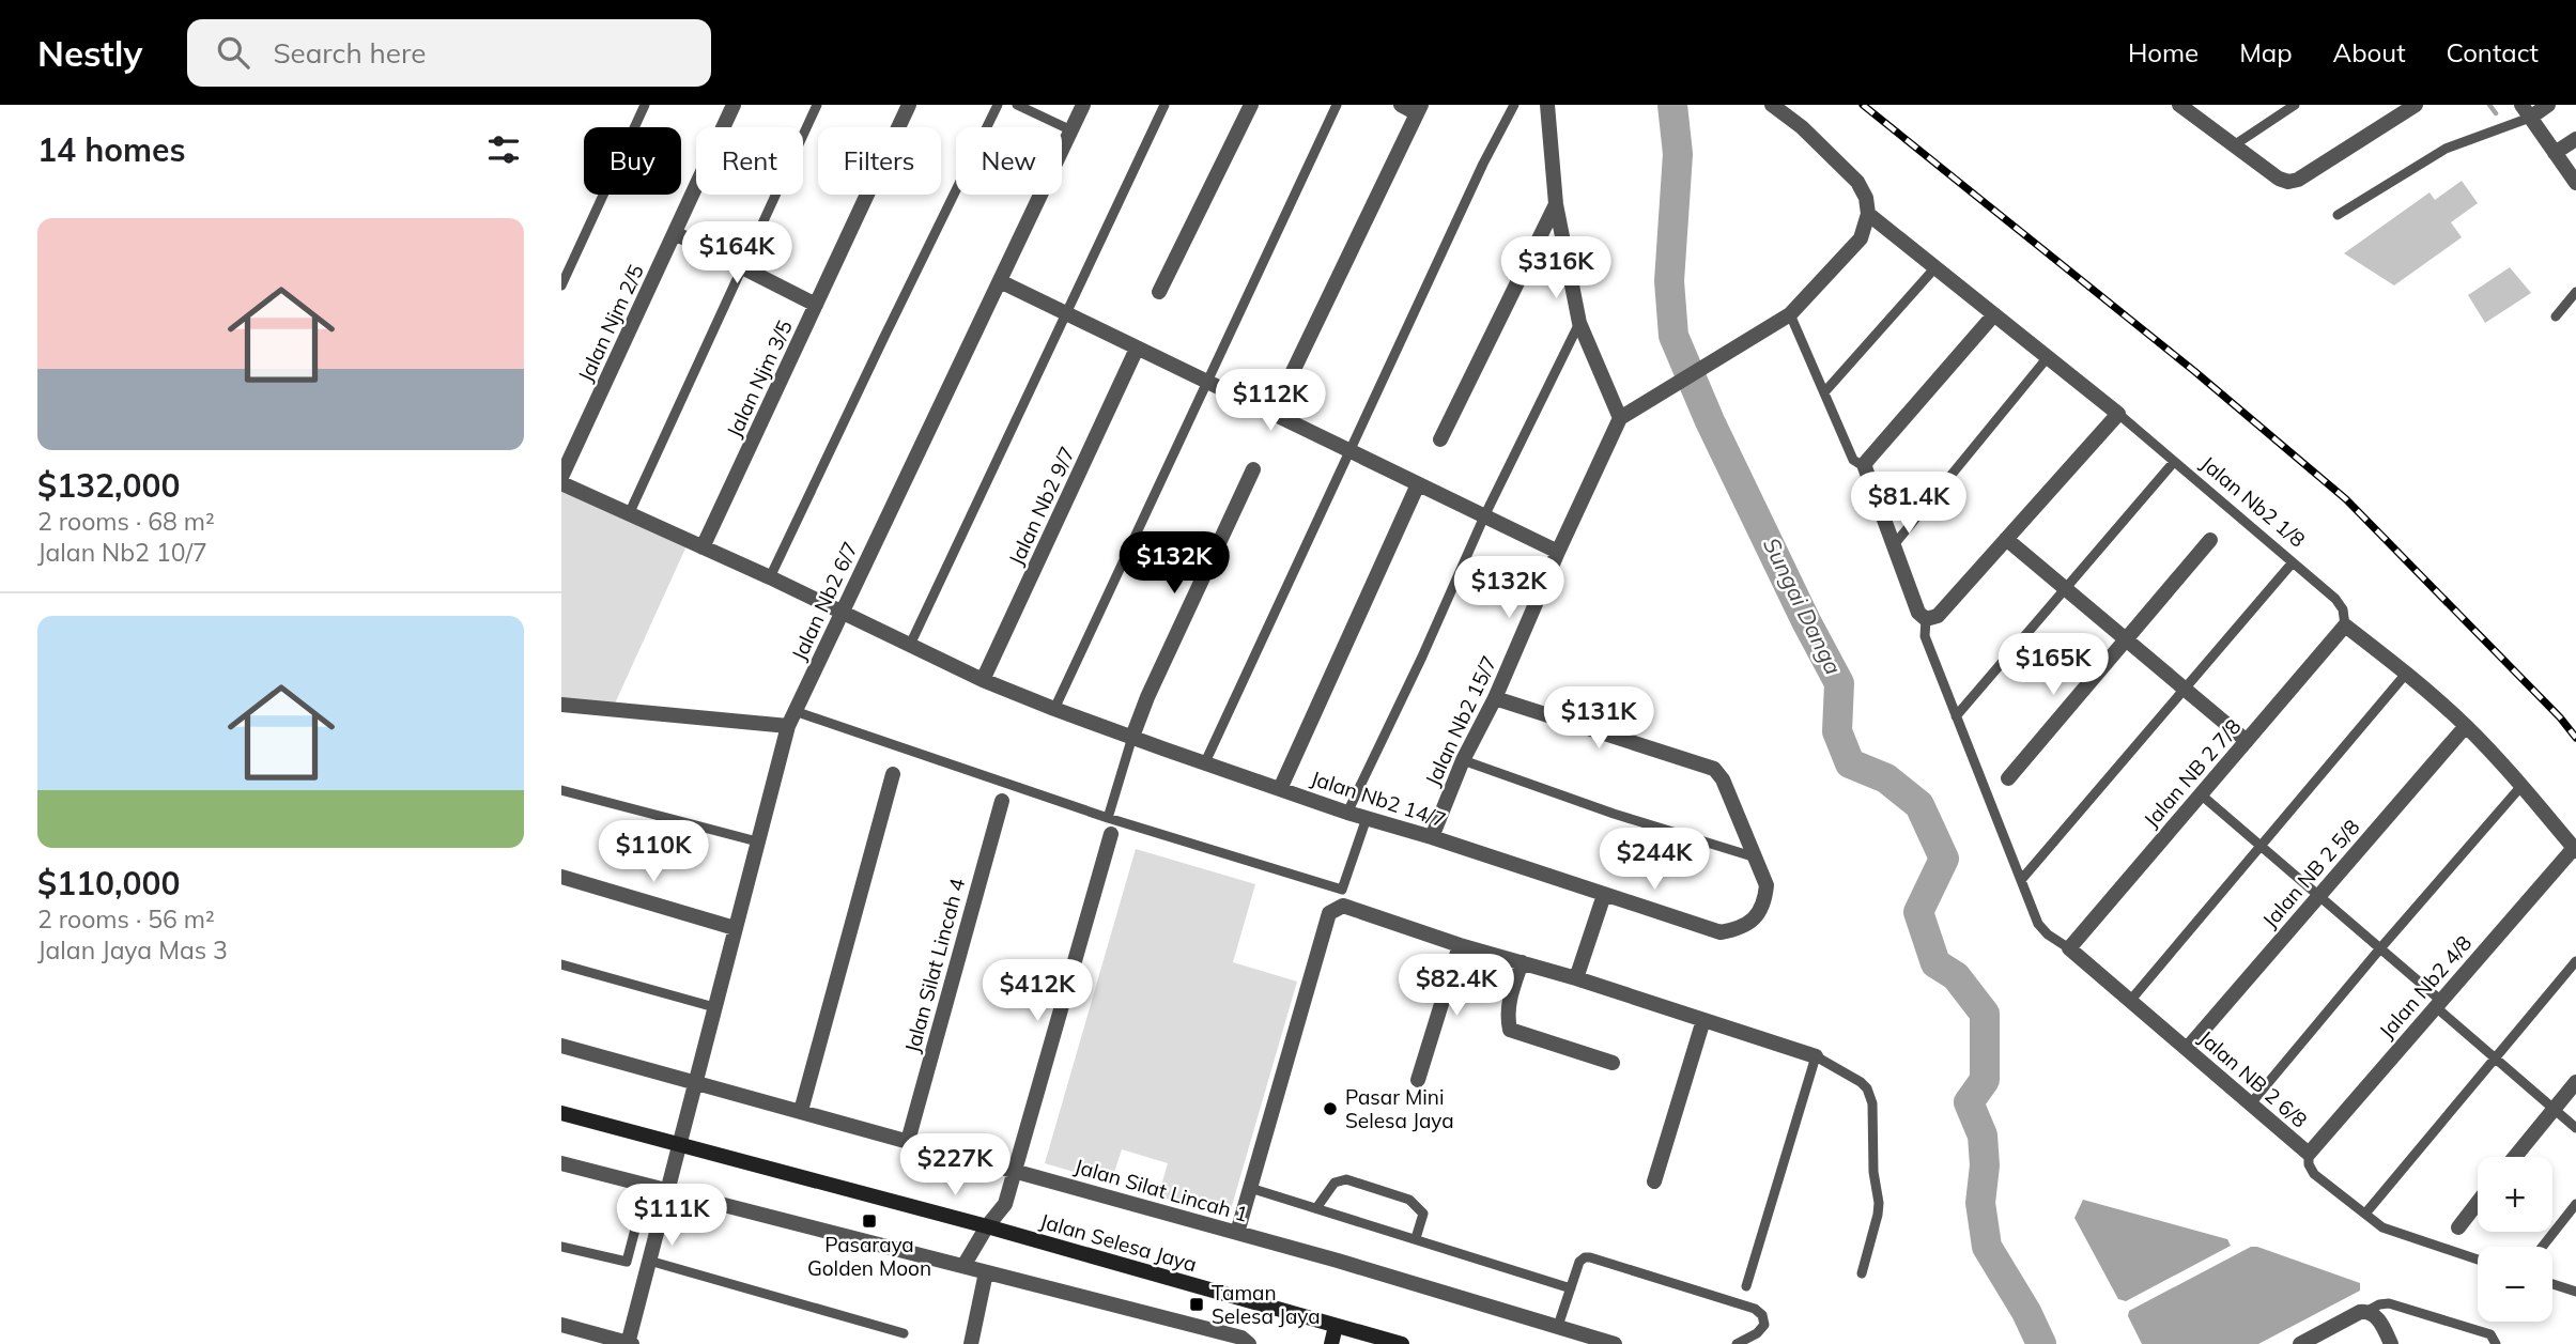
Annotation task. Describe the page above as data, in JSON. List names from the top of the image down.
{
  "streets": {
    "street": [
      "Jalan Njm 2/5",
      "Jalan Njm 3/5",
      "Jalan Nb2 1/8",
      "Jalan Nb2 9/7",
      "Jalan Nb2 6/7",
      "Jalan Nb2 15/7",
      "Jalan NB 2 7/8",
      "Jalan Nb2 14/7",
      "Jalan NB 2 5/8",
      "Jalan Silat Lincah 4",
      "Jalan Nb2 4/8",
      "Jalan NB 2 6/8",
      "Jalan Silat Lincah 1",
      "Jalan Selesa Jaya"
    ]
  },
  "crossings": [
    ["Jalan Njm 3/5", "Jalan Nb2 14/7"],
    ["Jalan Nb2 1/8", "Jalan NB 2 7/8"],
    ["Jalan Nb2 1/8", "Jalan NB 2 5/8"],
    ["Jalan Nb2 1/8", "Jalan Nb2 4/8"],
    ["Jalan Nb2 9/7", "Jalan Nb2 14/7"],
    ["Jalan Nb2 6/7", "Jalan Nb2 14/7"],
    ["Jalan Nb2 6/7", "Jalan Silat Lincah 1"],
    ["Jalan Nb2 6/7", "Jalan Selesa Jaya"],
    ["Jalan Nb2 15/7", "Jalan Nb2 14/7"],
    ["Jalan NB 2 7/8", "Jalan NB 2 6/8"],
    ["Jalan NB 2 5/8", "Jalan NB 2 6/8"],
    ["Jalan Silat Lincah 4", "Jalan Silat Lincah 1"],
    ["Jalan Nb2 4/8", "Jalan NB 2 6/8"]
  ],
  "water": ["Sungai Danga"],
  "places": {
    "other": ["Pasar Mini Selesa Jaya"],
    "transit": ["Pasaraya Golden Moon", "Taman Selesa Jaya"]
  },
  "page": {
    "header": "Nestly",
    "search": "Search here",
    "nav": [
      "Home",
      "Map",
      "About",
      "Contact"
    ],
    "heading": "14 homes",
    "chip": [
      "Buy",
      "Rent",
      "Filters",
      "New"
    ],
    "list": [
      {
        "name": "$132,000",
        "note": "2 rooms · 68 m² · Jalan Nb2 10/7"
      },
      {
        "name": "$110,000",
        "note": "2 rooms · 56 m² · Jalan Jaya Mas 3"
      }
    ],
    "price": [
      "$164K",
      "$316K",
      "$112K",
      "$81.4K",
      "$132K",
      "$132K",
      "$165K",
      "$131K",
      "$110K",
      "$244K",
      "$82.4K",
      "$412K",
      "$227K",
      "$111K"
    ],
    "map_buttons": ["+", "−"]
  }
}
